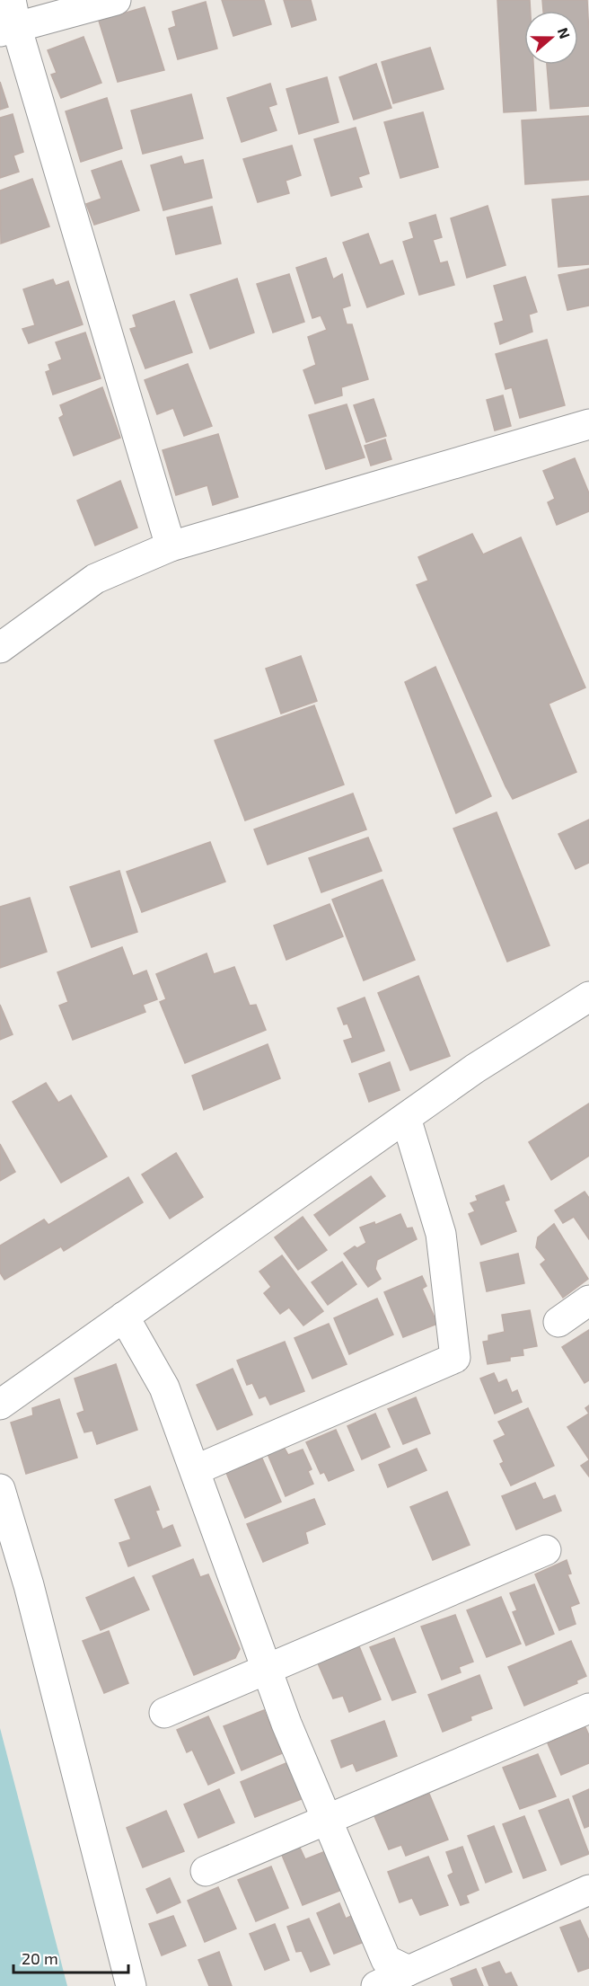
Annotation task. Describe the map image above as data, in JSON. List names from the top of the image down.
{
  "scale_bar": "20 m",
  "north": "right"
}
